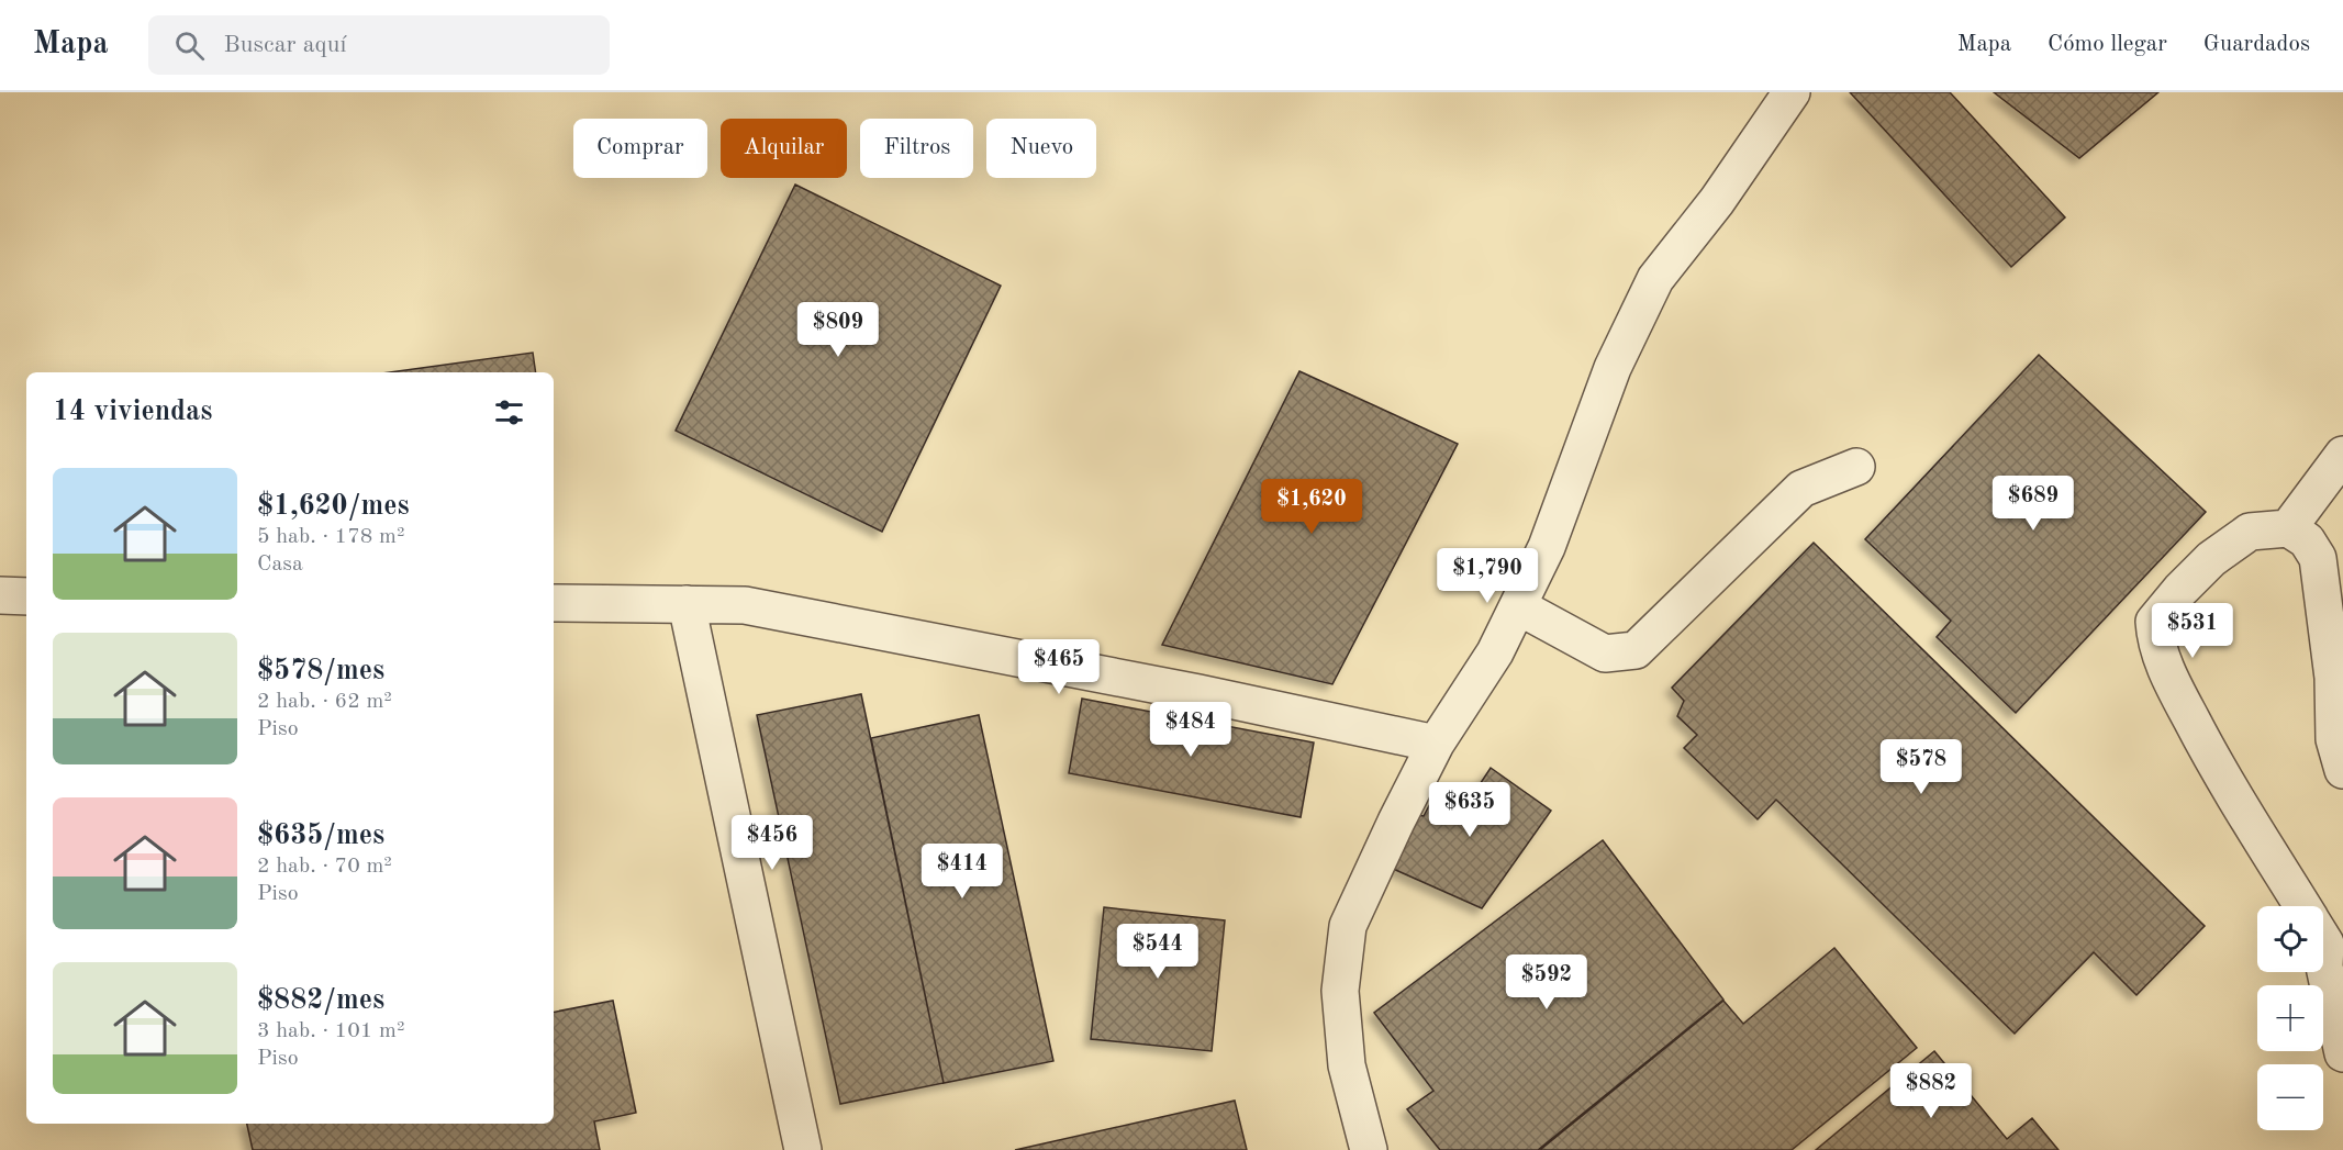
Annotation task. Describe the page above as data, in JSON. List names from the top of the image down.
{
  "page": {
    "header": "Mapa",
    "search": "Buscar aquí",
    "nav": ["Mapa", "Cómo llegar", "Guardados"],
    "chip": [
      "Comprar",
      "Alquilar",
      "Filtros",
      "Nuevo"
    ],
    "price": [
      "$809",
      "$689",
      "$1,620",
      "$1,790",
      "$531",
      "$465",
      "$484",
      "$578",
      "$635",
      "$456",
      "$414",
      "$544",
      "$592",
      "$882"
    ],
    "heading": "14 viviendas",
    "list": [
      {
        "name": "$1,620/mes",
        "note": "5 hab. · 178 m² · Casa"
      },
      {
        "name": "$578/mes",
        "note": "2 hab. · 62 m² · Piso"
      },
      {
        "name": "$635/mes",
        "note": "2 hab. · 70 m² · Piso"
      },
      {
        "name": "$882/mes",
        "note": "3 hab. · 101 m² · Piso"
      }
    ],
    "map_buttons": ["+", "−"]
  }
}
